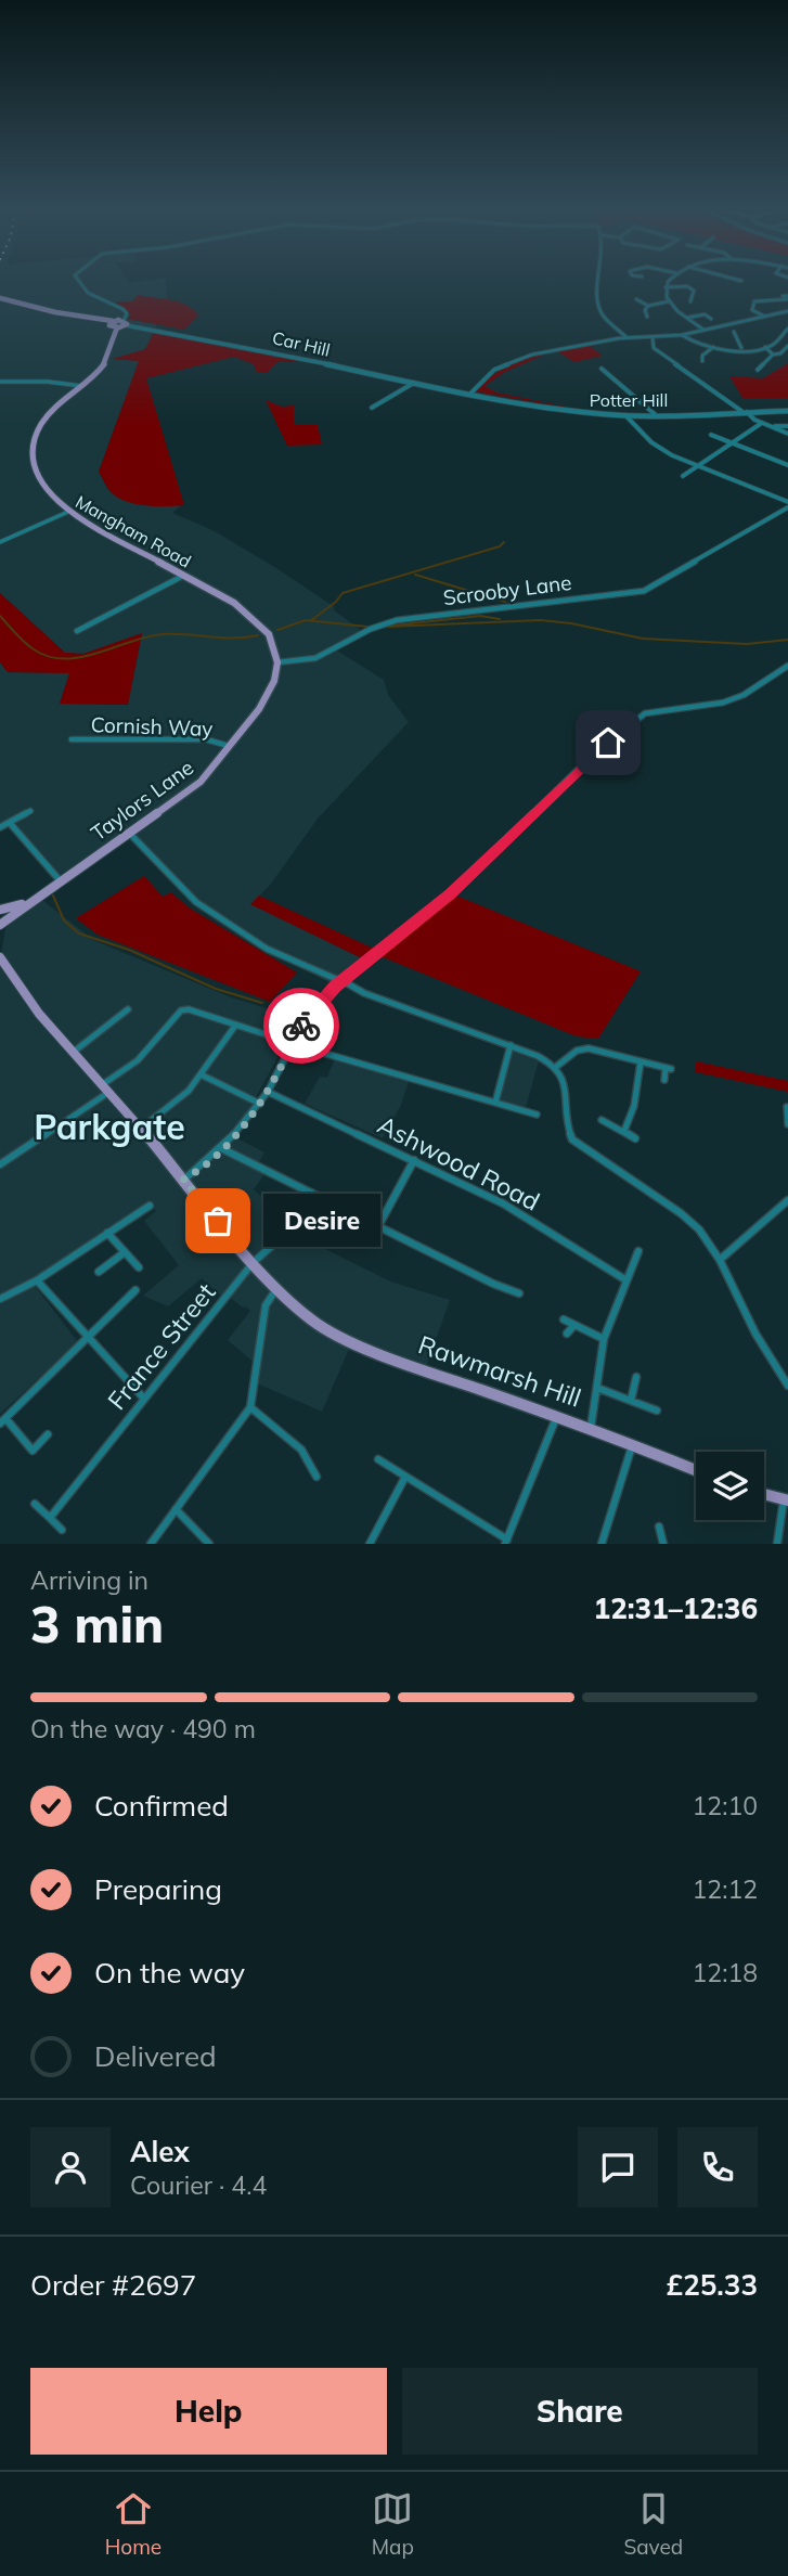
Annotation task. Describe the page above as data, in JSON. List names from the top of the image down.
{
  "streets": {
    "main road": [
      "Car Hill",
      "Potter Hill",
      "Mangham Road",
      "Taylors Lane",
      "Rawmarsh Hill"
    ],
    "street": [
      "Scrooby Lane",
      "Cornish Way",
      "Ashwood Road",
      "France Street"
    ]
  },
  "crossings": [
    ["Car Hill", "Potter Hill"],
    ["Mangham Road", "Scrooby Lane"],
    ["Mangham Road", "Taylors Lane"],
    ["Scrooby Lane", "Taylors Lane"],
    ["Cornish Way", "Taylors Lane"],
    ["France Street", "Rawmarsh Hill"]
  ],
  "districts": ["Parkgate"],
  "places": ["Desire"],
  "page": {
    "bubble": "Desire",
    "heading": ["3 min", "Arriving in", "12:31–12:36"],
    "panel": [
      "Alex",
      "Courier · 4.4",
      "Order #2697",
      "£25.33"
    ],
    "bar": "On the way · 490 m",
    "list": [
      ["Confirmed", "12:10"],
      ["Preparing", "12:12"],
      ["On the way", "12:18"],
      "Delivered"
    ],
    "buttons": ["Help", "Share"],
    "tabs": ["Home", "Map", "Saved"]
  }
}
